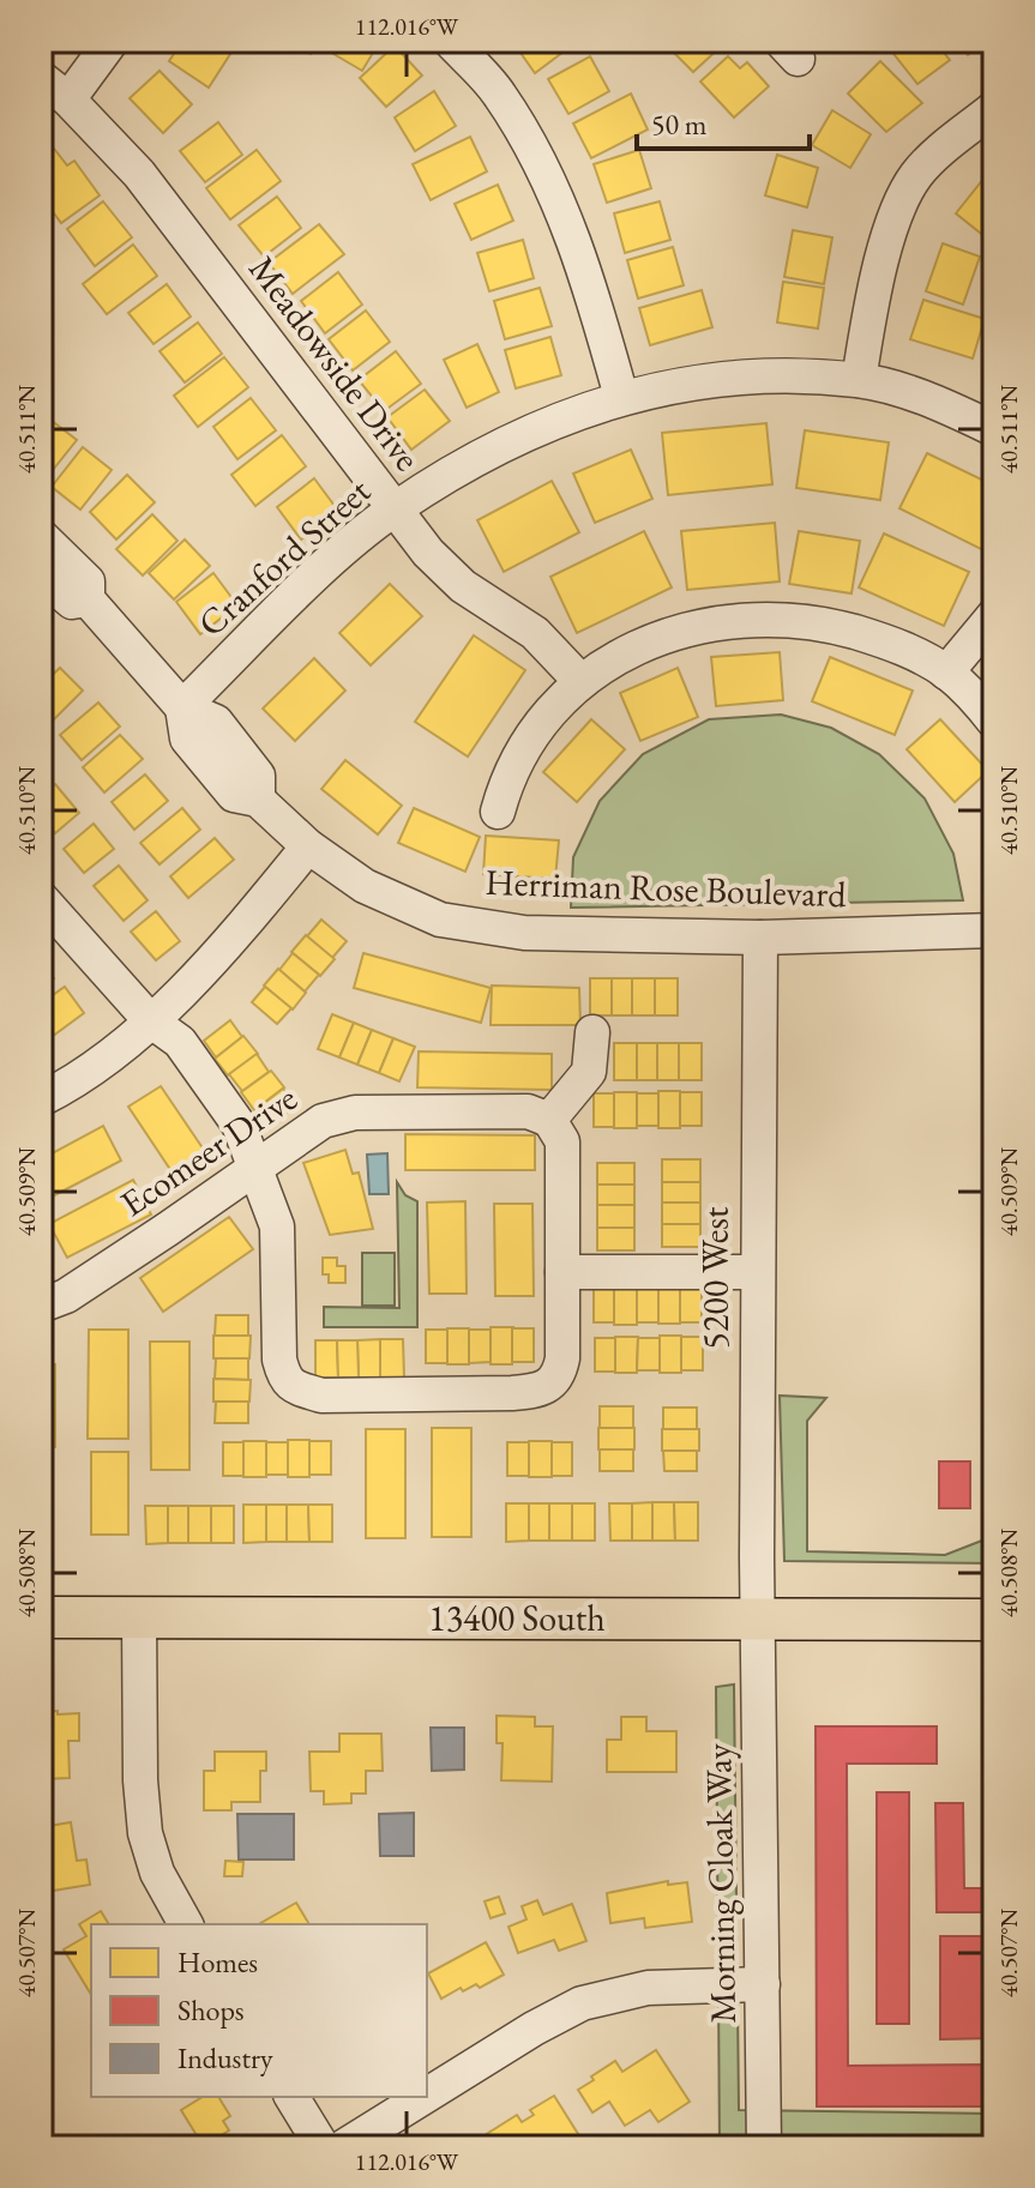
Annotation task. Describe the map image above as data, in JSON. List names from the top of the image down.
{
  "streets": {
    "main road": ["13400 South"],
    "street": [
      "Meadowside Drive",
      "Cranford Street",
      "Herriman Rose Boulevard",
      "Ecomeer Drive",
      "5200 West",
      "Morning Cloak Way"
    ]
  },
  "crossings": [
    ["Meadowside Drive", "Cranford Street"],
    ["Cranford Street", "Herriman Rose Boulevard"],
    ["Herriman Rose Boulevard", "5200 West"],
    ["5200 West", "13400 South"],
    ["5200 West", "Morning Cloak Way"],
    ["13400 South", "Morning Cloak Way"]
  ],
  "legend": ["Homes", "Shops", "Industry"],
  "scale_bar": "50 m",
  "coordinates": [
    "112.016°W",
    "40.511°N",
    "40.510°N",
    "40.509°N",
    "40.508°N",
    "40.507°N"
  ]
}
